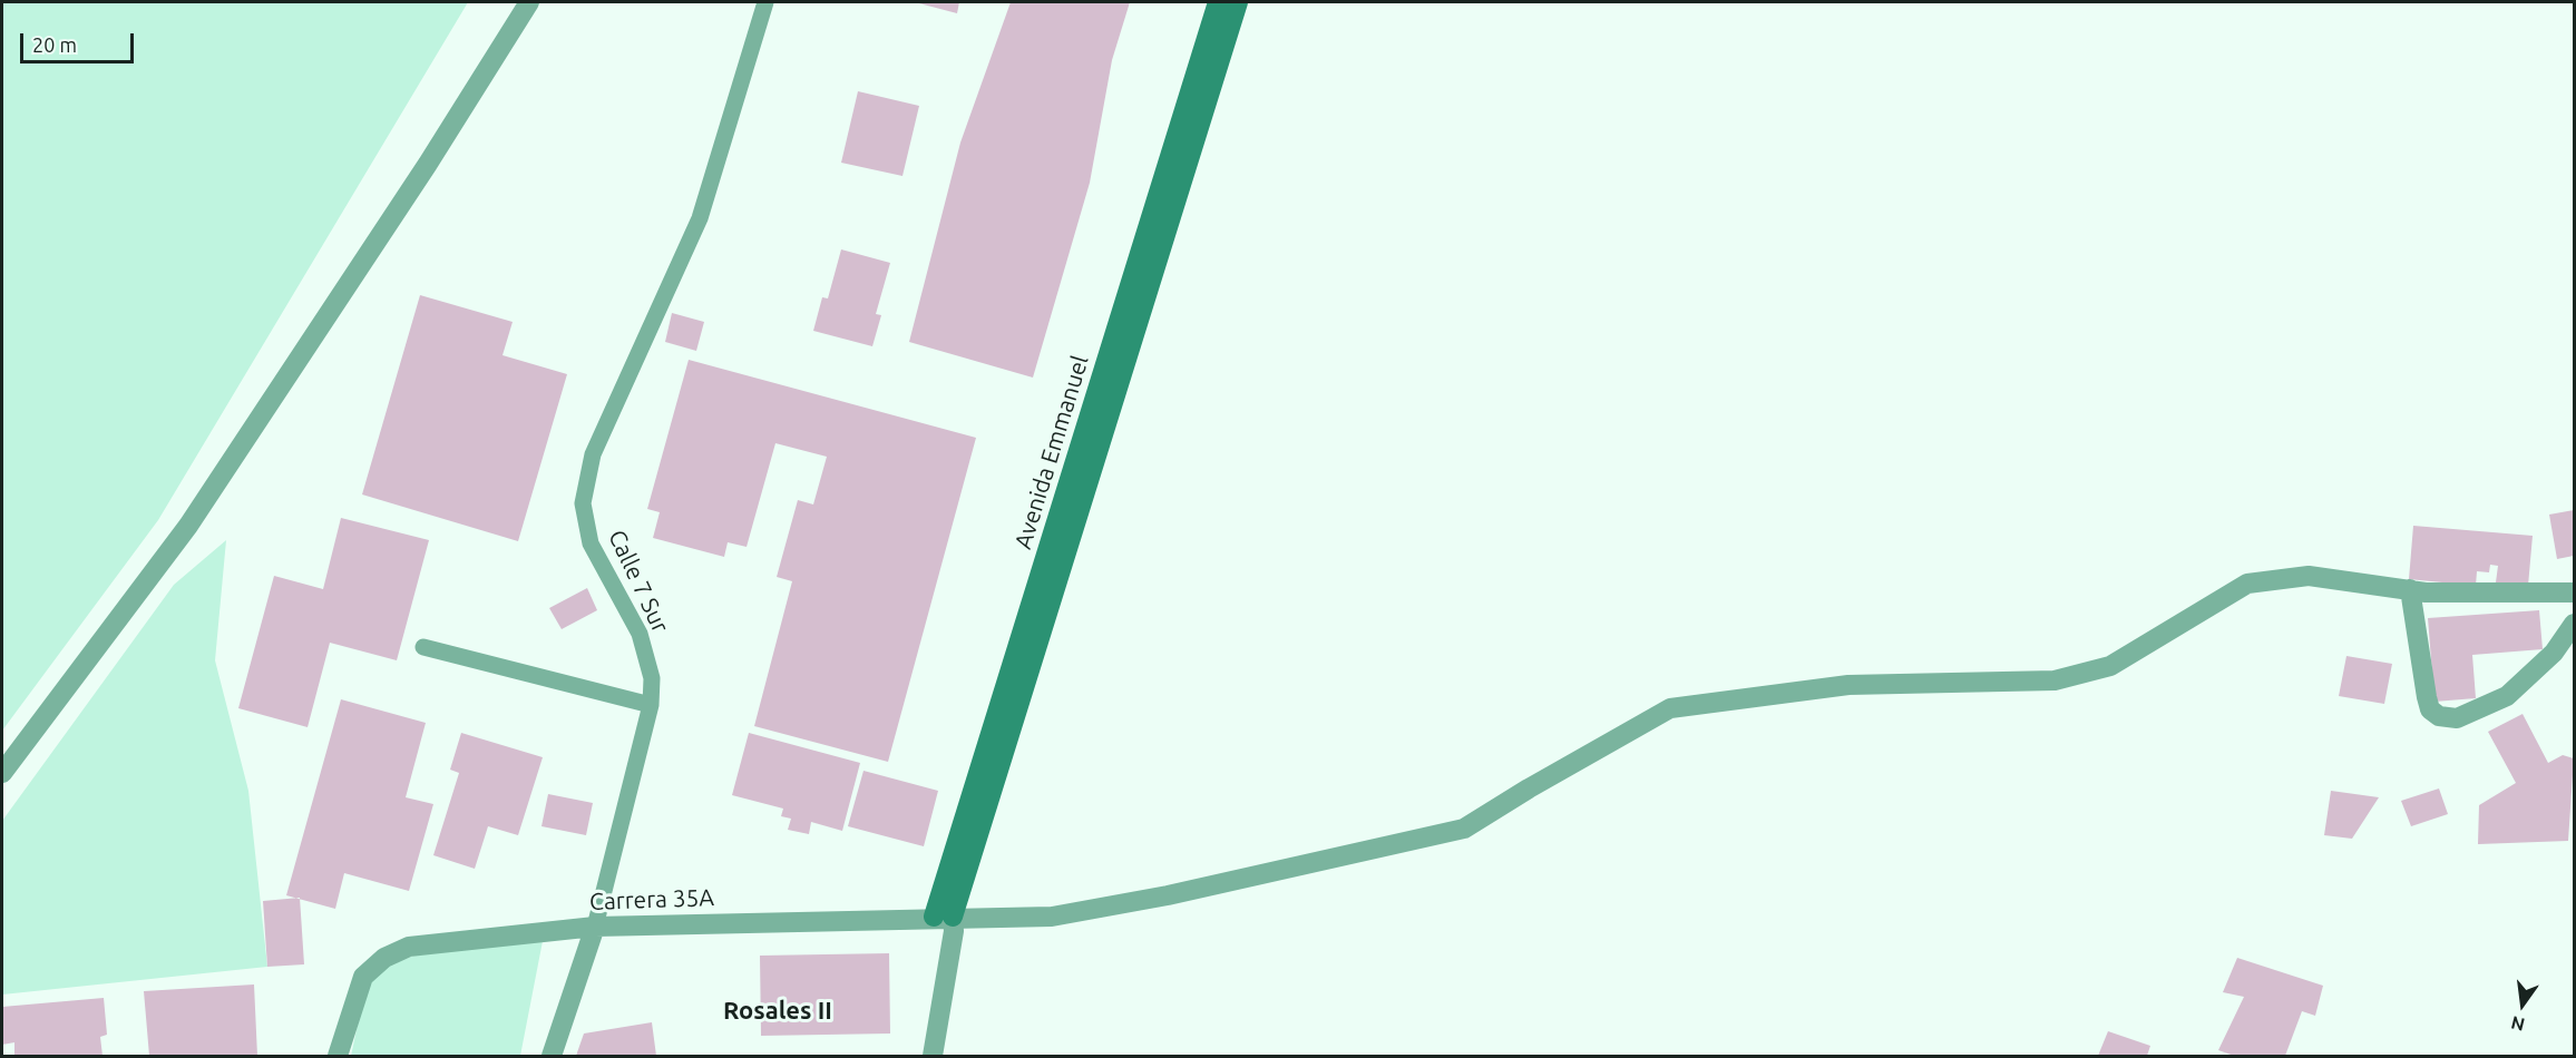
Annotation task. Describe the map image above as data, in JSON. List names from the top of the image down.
{
  "streets": {
    "street": ["Avenida Emmanuel", "Calle 7 Sur", "Carrera 35A"]
  },
  "crossings": [
    ["Avenida Emmanuel", "Carrera 35A"],
    ["Calle 7 Sur", "Carrera 35A"]
  ],
  "districts": ["Rosales II"],
  "scale_bar": "20 m",
  "north": "bottom"
}
